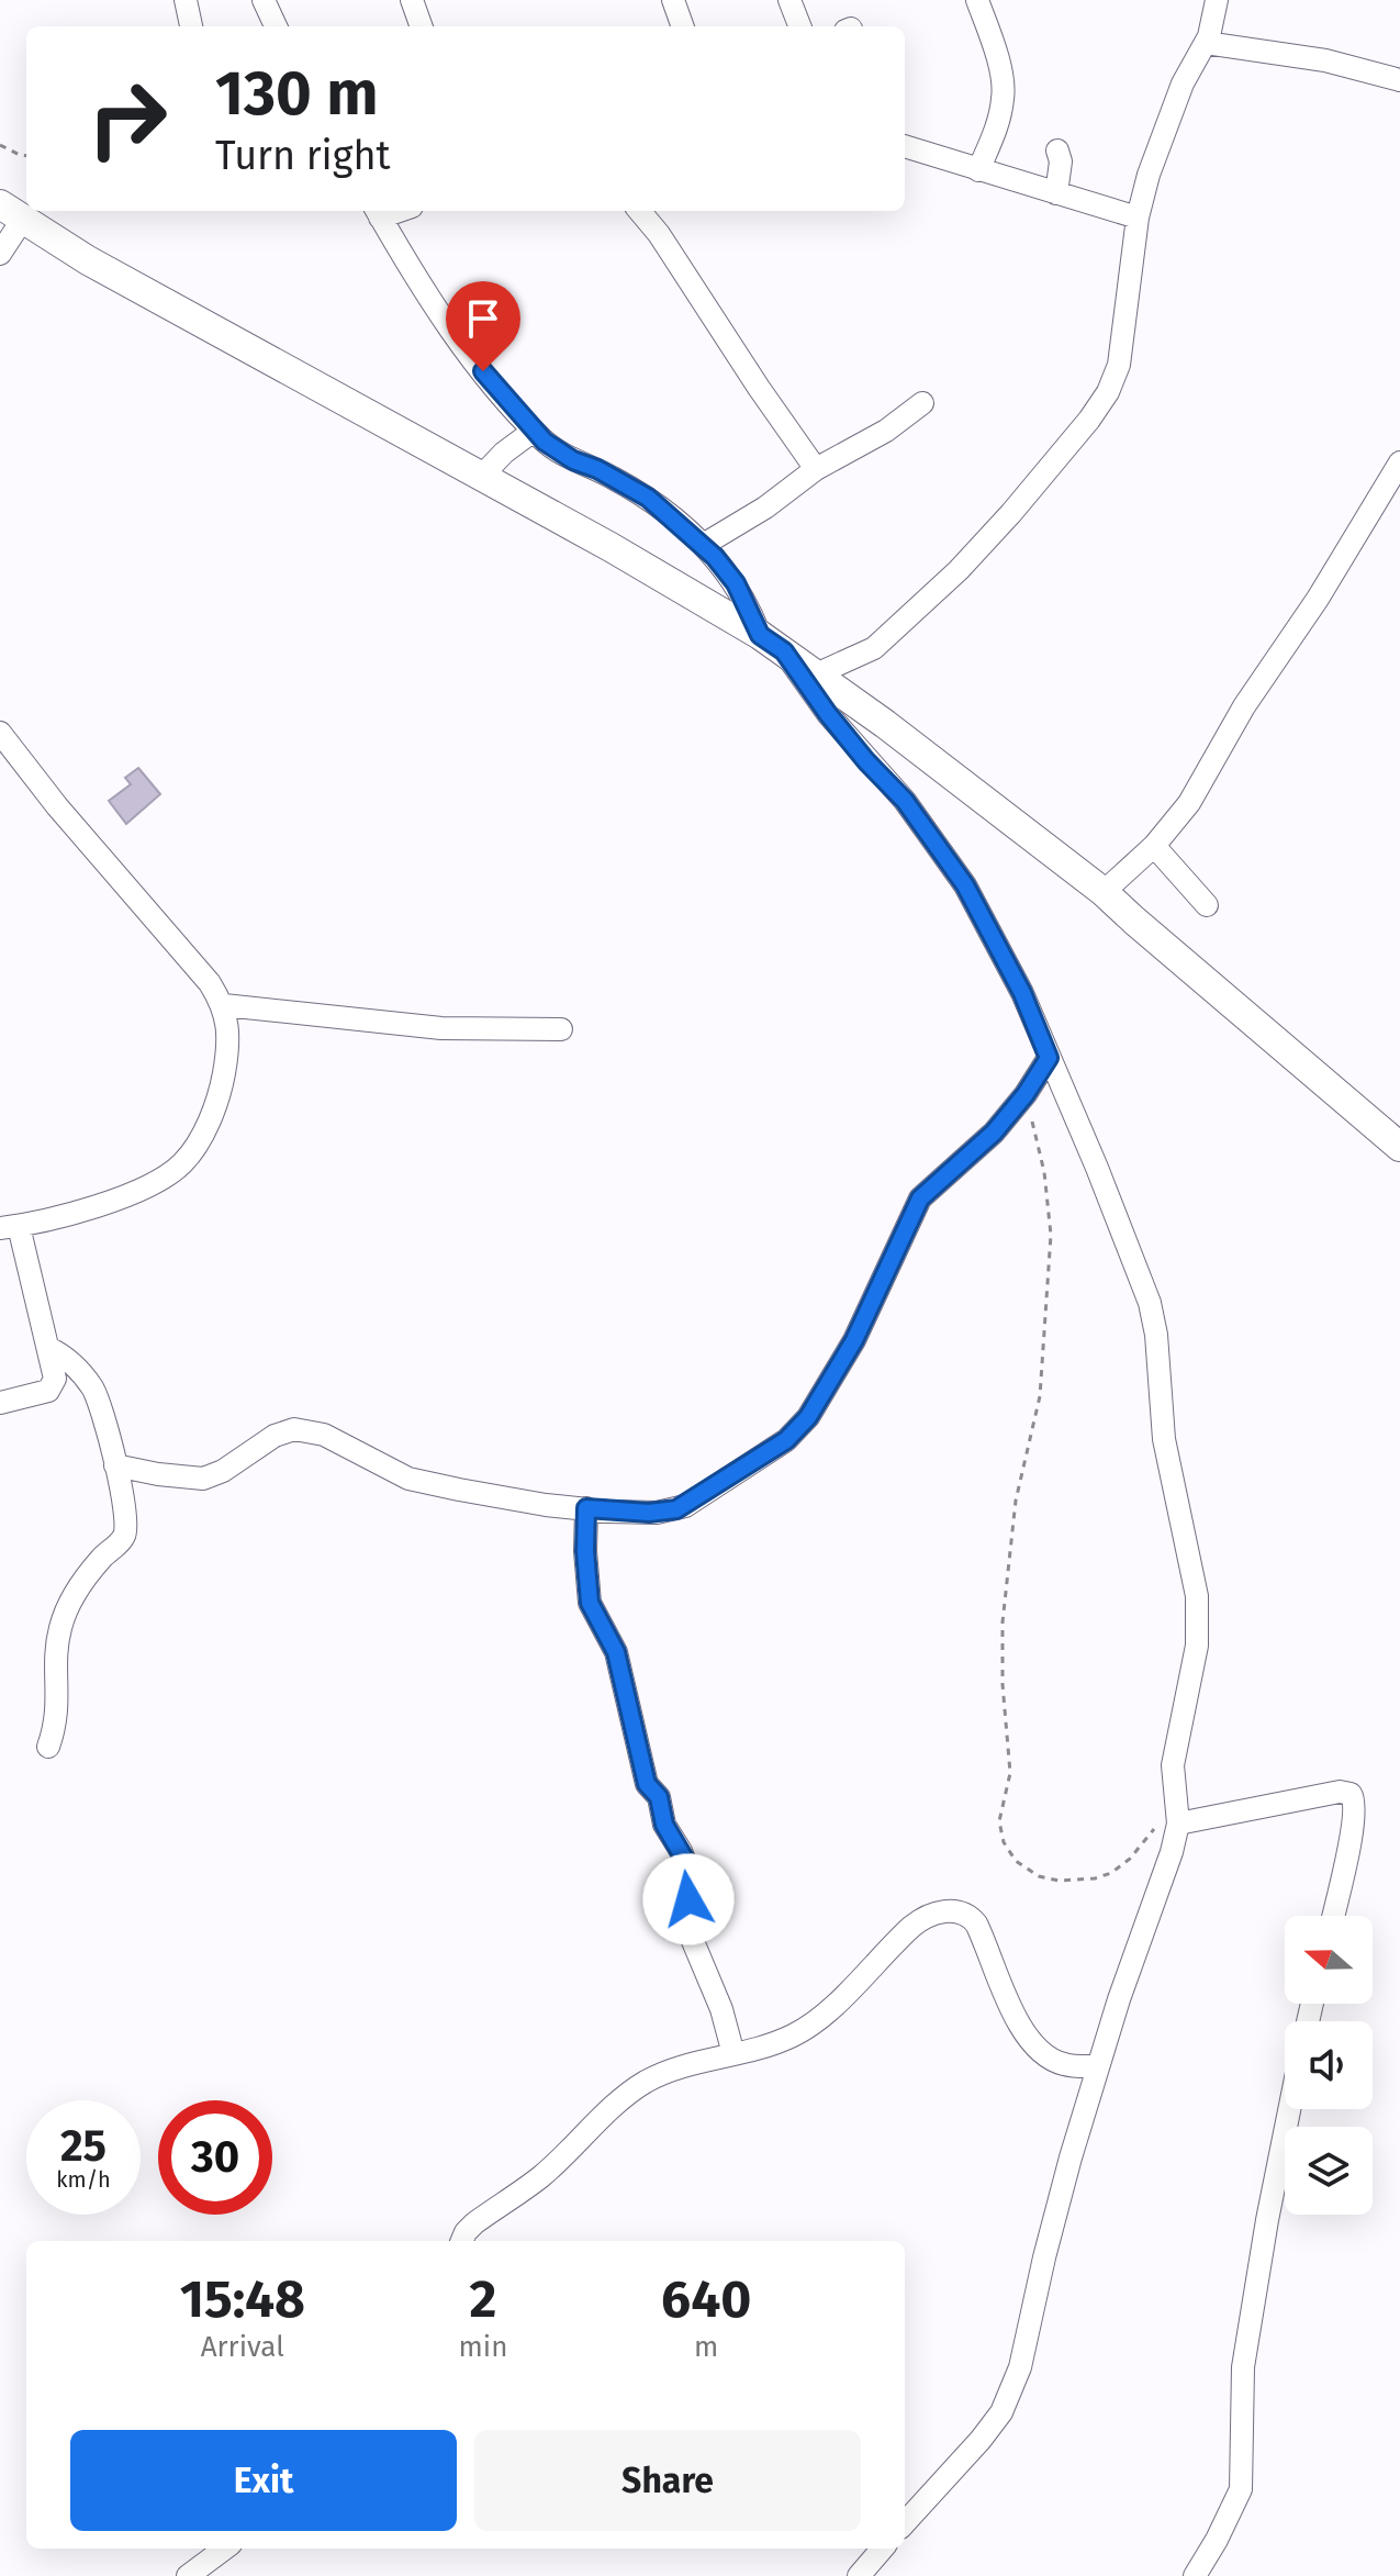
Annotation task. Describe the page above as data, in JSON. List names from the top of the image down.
{
  "north": "left",
  "page": {
    "turn": ["130 m", "Turn right"],
    "speed": "25 km/h",
    "limit": "30",
    "eta": [
      "15:48",
      "Arrival",
      "2",
      "min",
      "640",
      "m"
    ],
    "buttons": ["Exit", "Share"]
  }
}
